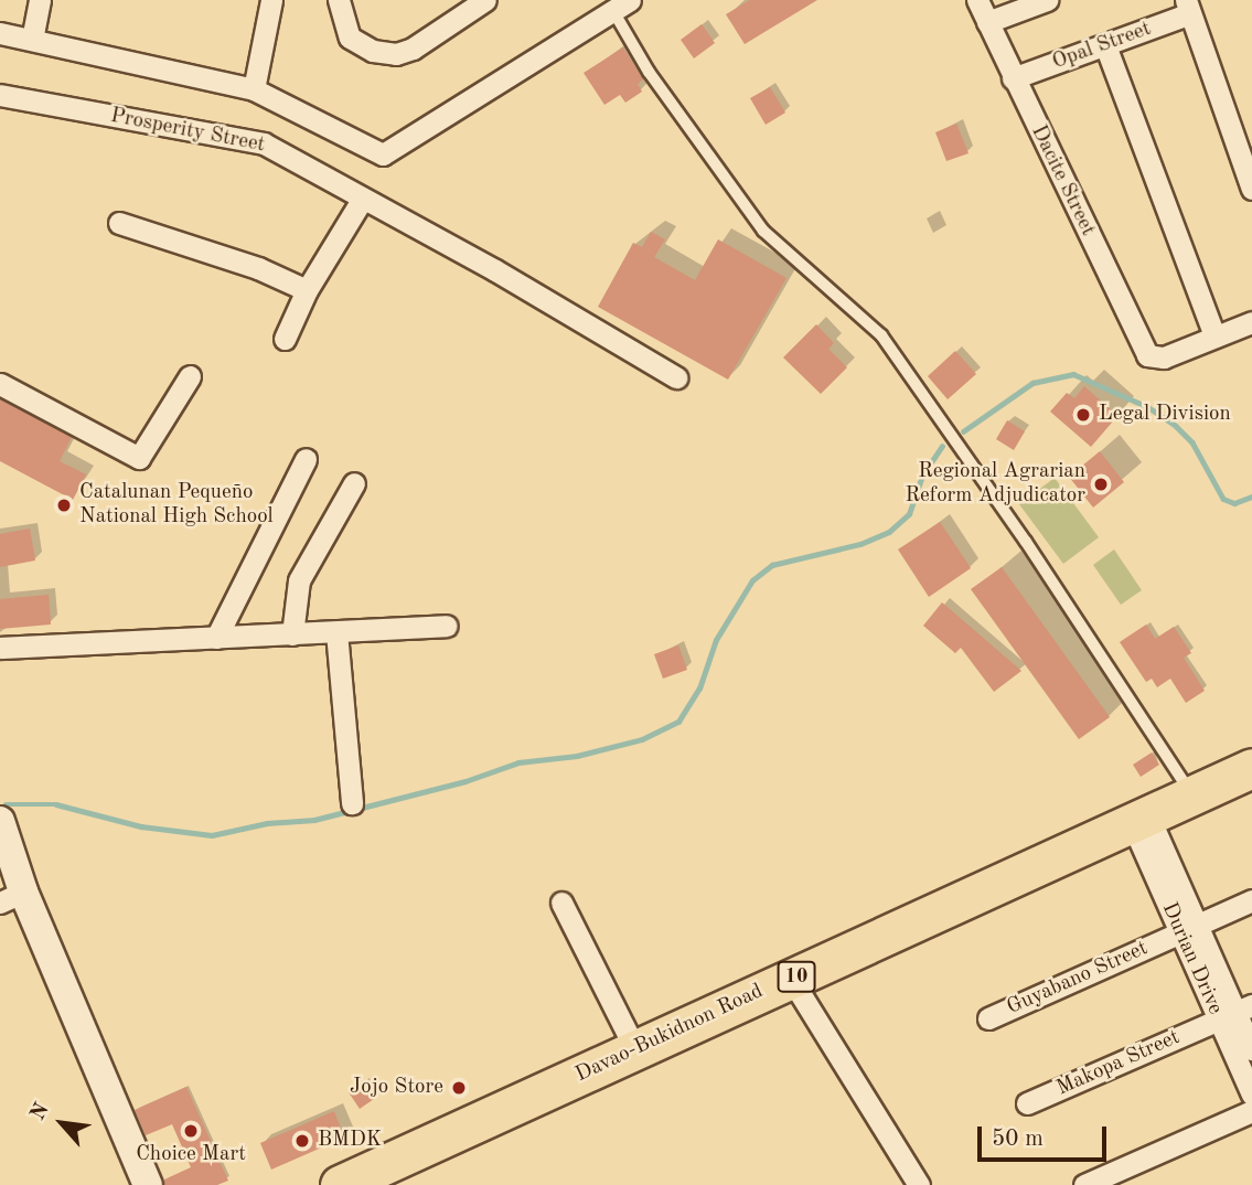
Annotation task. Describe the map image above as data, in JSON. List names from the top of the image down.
{
  "streets": {
    "highway": ["10", "Davao-Bukidnon Road"],
    "street": [
      "Opal Street",
      "Prosperity Street",
      "Dacite Street",
      "Durian Drive",
      "Guyabano Street",
      "Makopa Street"
    ]
  },
  "crossings": [
    ["Opal Street", "Dacite Street"],
    ["Durian Drive", "Guyabano Street"],
    ["Durian Drive", "Davao-Bukidnon Road"],
    ["Durian Drive", "Makopa Street"]
  ],
  "places": [
    "Legal Division",
    "Regional Agrarian Reform Adjudicator",
    "Catalunan Pequeño National High School",
    "Jojo Store",
    "Choice Mart",
    "BMDK"
  ],
  "scale_bar": "50 m",
  "north": "top left"
}
